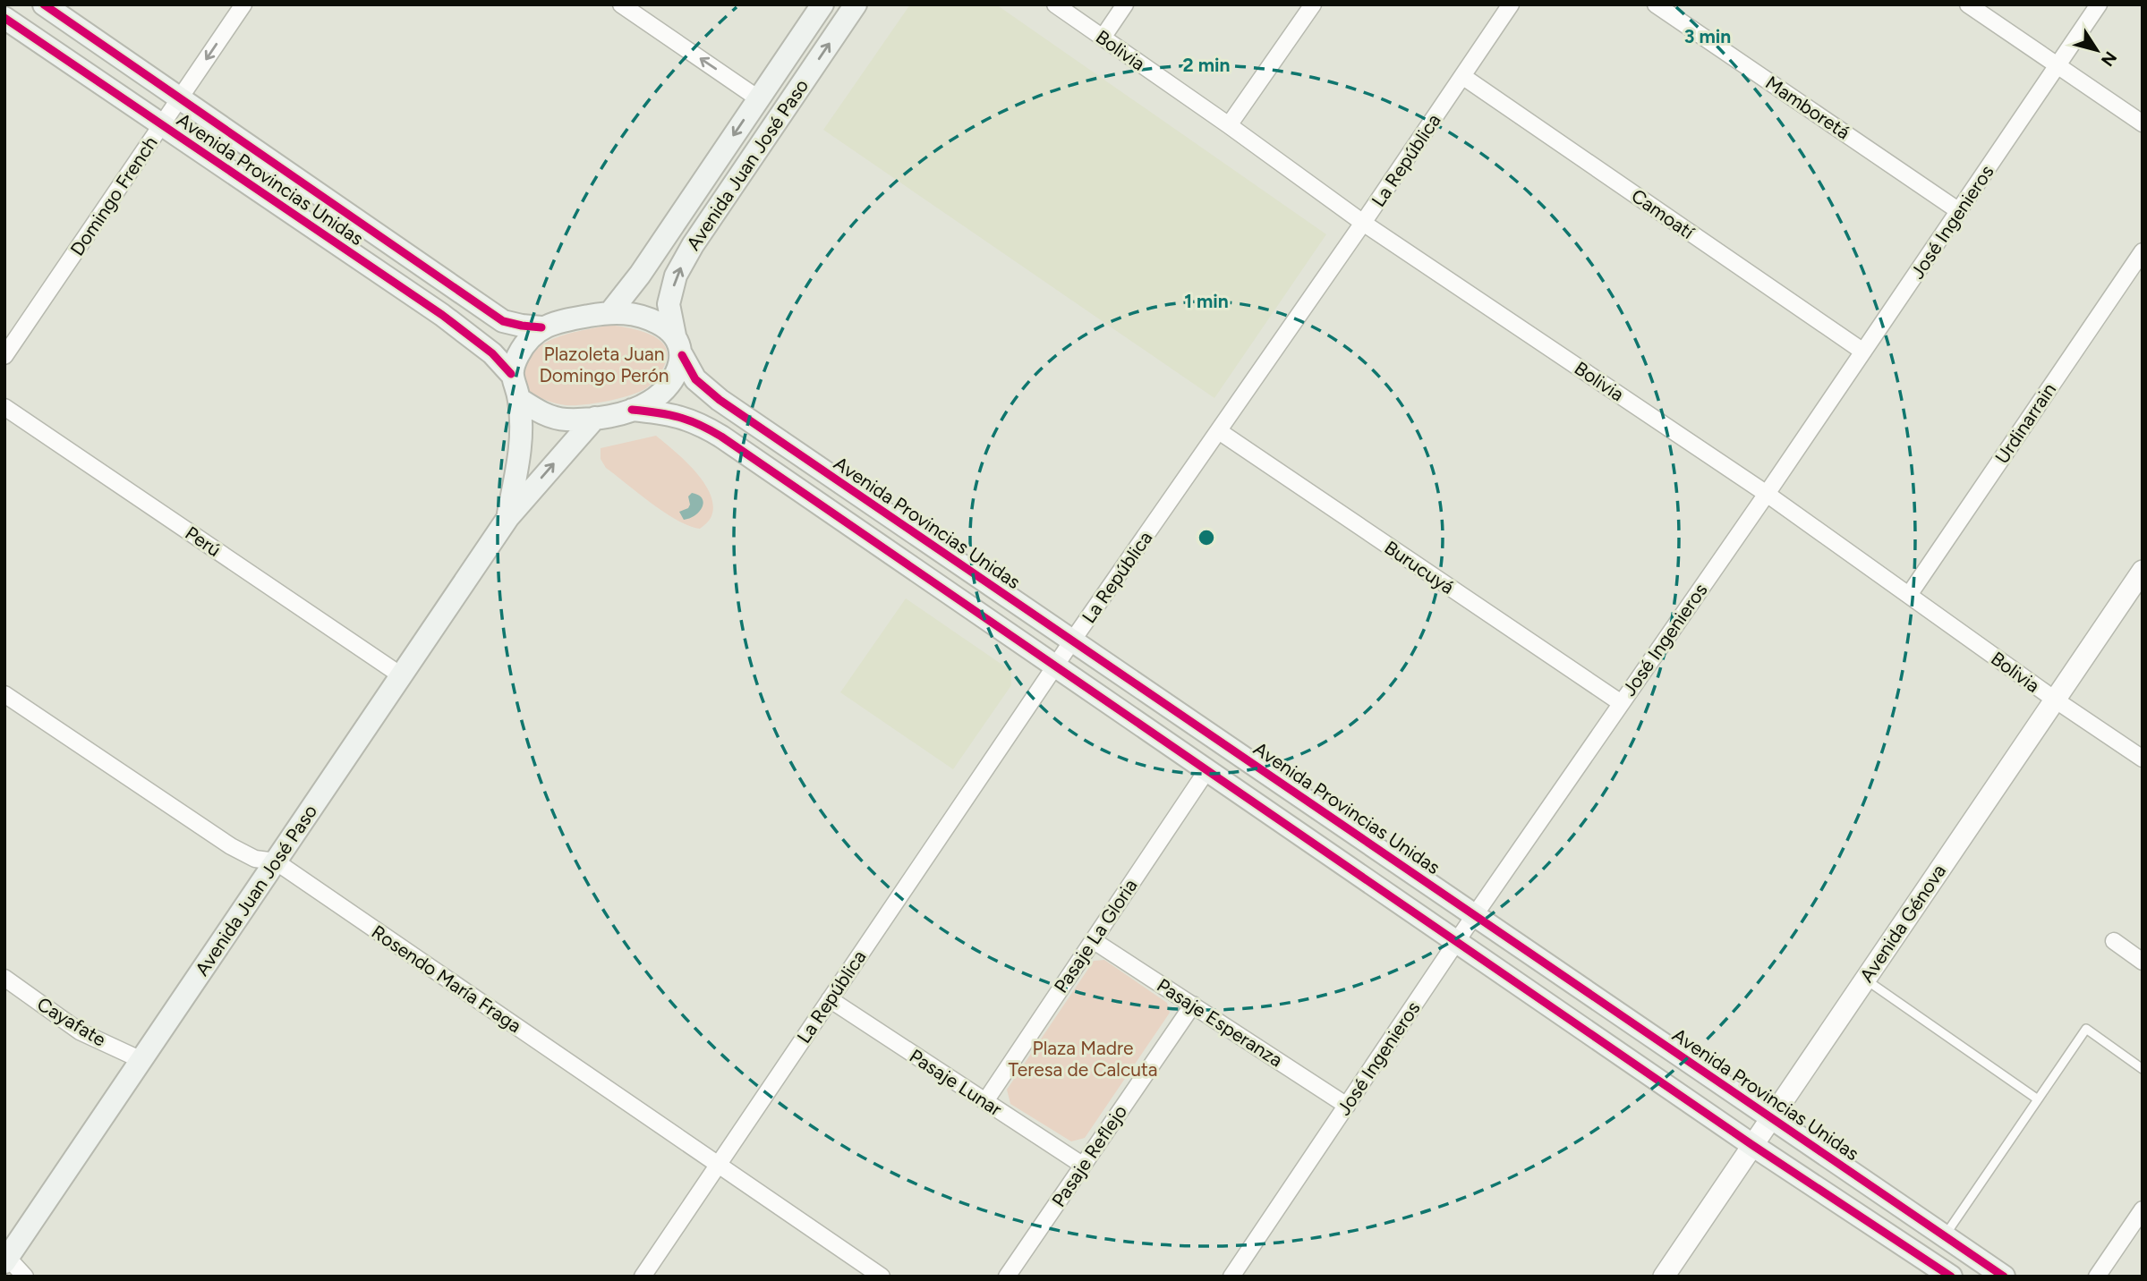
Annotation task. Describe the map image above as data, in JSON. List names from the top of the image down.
{
  "streets": {
    "main road": ["Avenida Juan José Paso", "Avenida Provincias Unidas"],
    "street": [
      "Bolivia",
      "Mamboretá",
      "La República",
      "Domingo French",
      "Camoatí",
      "José Ingenieros",
      "Urdinarrain",
      "Perú",
      "Burucuyá",
      "Avenida Génova",
      "Pasaje La Gloria",
      "Rosendo María Fraga",
      "Cayafate",
      "Pasaje Esperanza",
      "Pasaje Lunar",
      "Pasaje Reflejo"
    ]
  },
  "crossings": [
    ["Bolivia", "La República"],
    ["Bolivia", "José Ingenieros"],
    ["Bolivia", "Urdinarrain"],
    ["Bolivia", "Avenida Génova"],
    ["Mamboretá", "José Ingenieros"],
    ["La República", "Avenida Provincias Unidas"],
    ["La República", "Camoatí"],
    ["La República", "Burucuyá"],
    ["La República", "Rosendo María Fraga"],
    ["La República", "Pasaje Lunar"],
    ["Avenida Juan José Paso", "Avenida Provincias Unidas"],
    ["Avenida Juan José Paso", "Perú"],
    ["Avenida Juan José Paso", "Rosendo María Fraga"],
    ["Avenida Juan José Paso", "Cayafate"],
    ["Avenida Provincias Unidas", "Domingo French"],
    ["Avenida Provincias Unidas", "José Ingenieros"],
    ["Avenida Provincias Unidas", "Avenida Génova"],
    ["Camoatí", "José Ingenieros"],
    ["José Ingenieros", "Burucuyá"],
    ["José Ingenieros", "Pasaje Esperanza"],
    ["Pasaje La Gloria", "Pasaje Esperanza"],
    ["Pasaje La Gloria", "Pasaje Lunar"],
    ["Pasaje Esperanza", "Pasaje Reflejo"],
    ["Pasaje Lunar", "Pasaje Reflejo"]
  ],
  "parks": ["Plazoleta Juan Domingo Perón", "Plaza Madre Teresa de Calcuta"],
  "north": "bottom right",
  "rings": ["3 min", "2 min", "1 min"]
}
